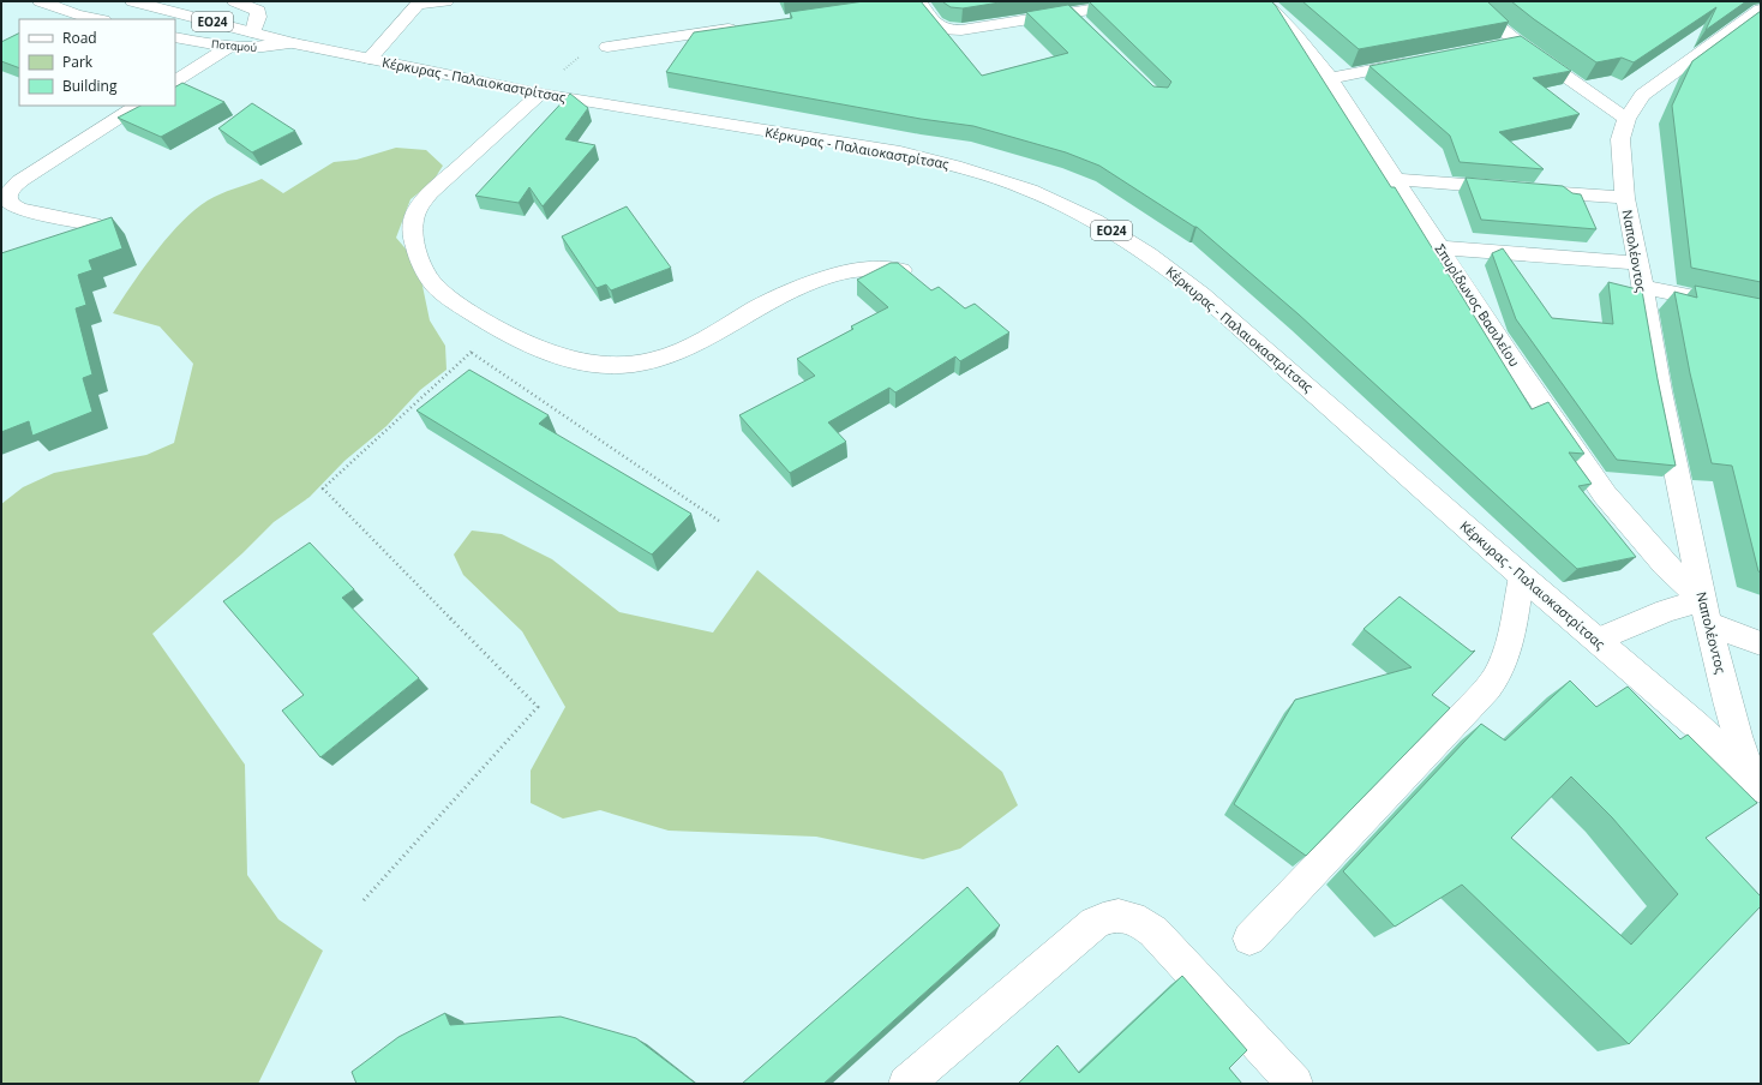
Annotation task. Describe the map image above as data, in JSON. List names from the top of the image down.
{
  "streets": {
    "street": [
      "ΕΟ24",
      "Ποταμού",
      "Κέρκυρας - Παλαιοκαστρίτσας",
      "Ναπολέοντος",
      "Σπυρίδωνος Βασιλείου"
    ]
  },
  "crossings": [
    ["Ποταμού", "Κέρκυρας - Παλαιοκαστρίτσας"],
    ["Κέρκυρας - Παλαιοκαστρίτσας", "Ναπολέοντος"],
    ["Ναπολέοντος", "Σπυρίδωνος Βασιλείου"]
  ],
  "legend": ["Road", "Park", "Building"]
}
